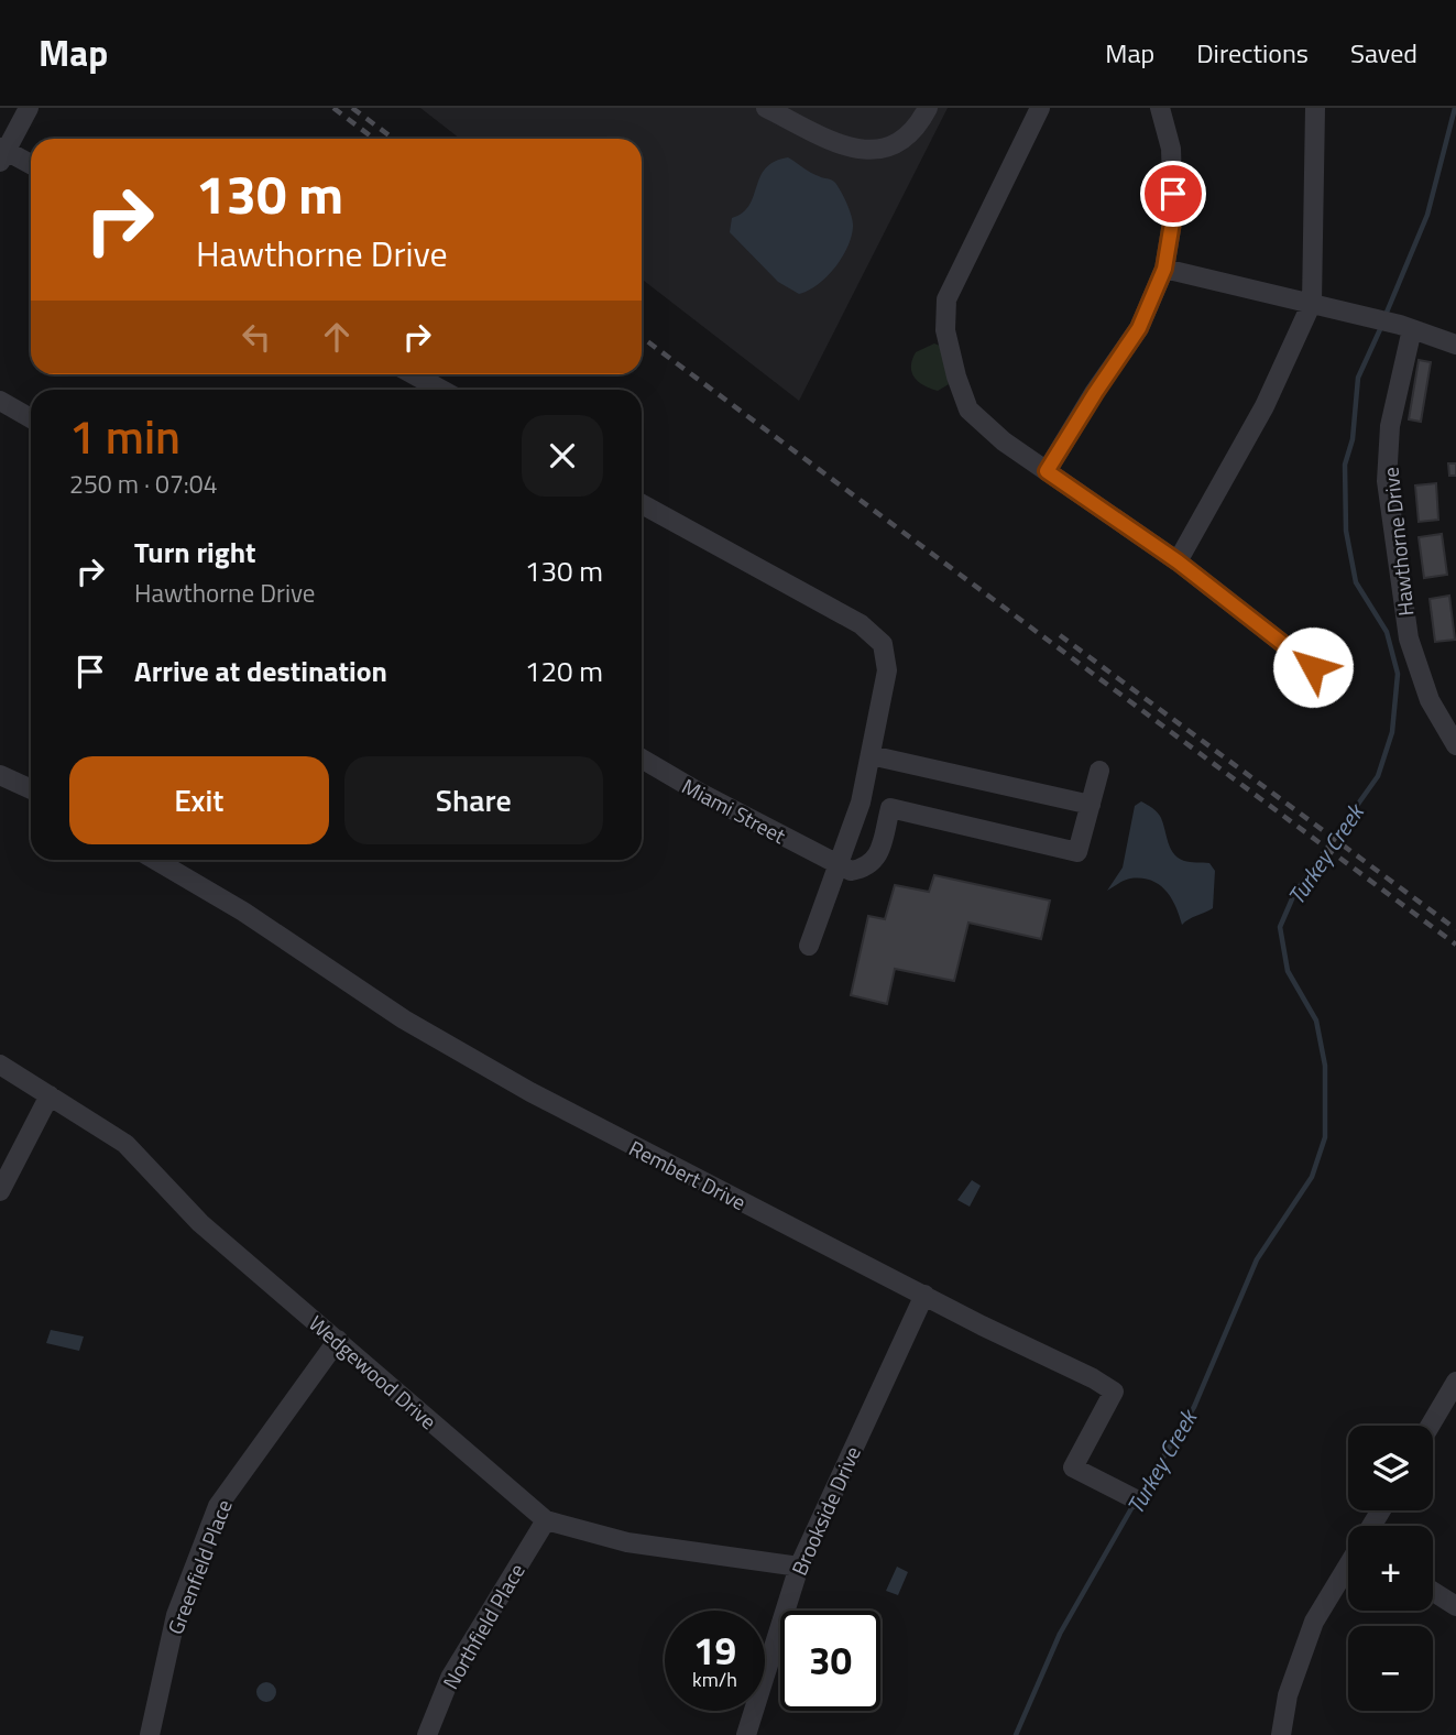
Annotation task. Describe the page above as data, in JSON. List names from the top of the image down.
{
  "streets": {
    "street": [
      "Hawthorne Drive",
      "Miami Street",
      "Rembert Drive",
      "Wedgewood Drive",
      "Brookside Drive",
      "Greenfield Place",
      "Northfield Place"
    ]
  },
  "crossings": [
    ["Rembert Drive", "Brookside Drive"],
    ["Wedgewood Drive", "Brookside Drive"],
    ["Wedgewood Drive", "Greenfield Place"],
    ["Wedgewood Drive", "Northfield Place"]
  ],
  "water": ["Turkey Creek"],
  "page": {
    "header": "Map",
    "nav": ["Map", "Directions", "Saved"],
    "turn": ["130 m", "Hawthorne Drive"],
    "heading": ["1 min", "250 m · 07:04"],
    "list": [
      {
        "name": "Turn right",
        "note": "Hawthorne Drive",
        "value": "130 m"
      },
      {
        "name": "Arrive at destination",
        "value": "120 m"
      }
    ],
    "buttons": ["Exit", "Share"],
    "map_buttons": ["+", "−"],
    "speed": "19 km/h",
    "limit": "30"
  }
}
